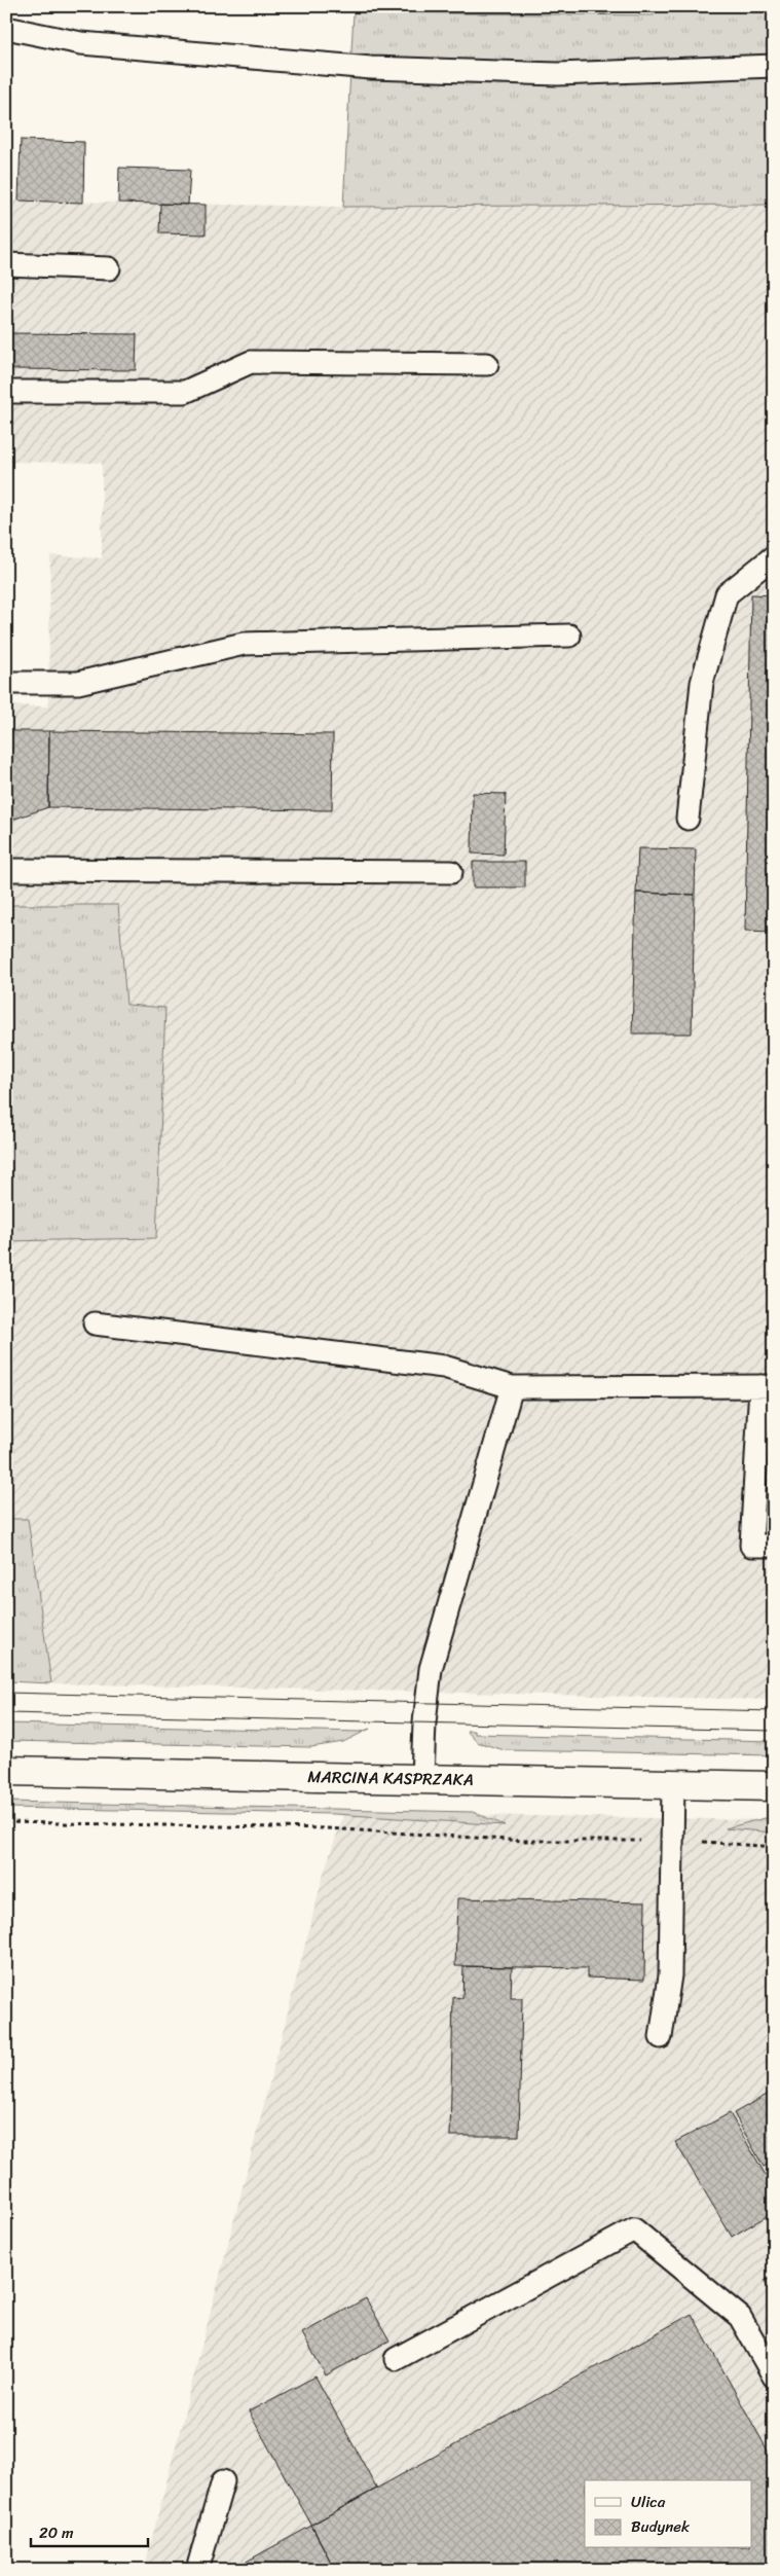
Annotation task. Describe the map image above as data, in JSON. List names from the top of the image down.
{
  "streets": {
    "street": ["MARCINA KASPRZAKA"]
  },
  "legend": ["Ulica", "Budynek"],
  "scale_bar": "20 m"
}
